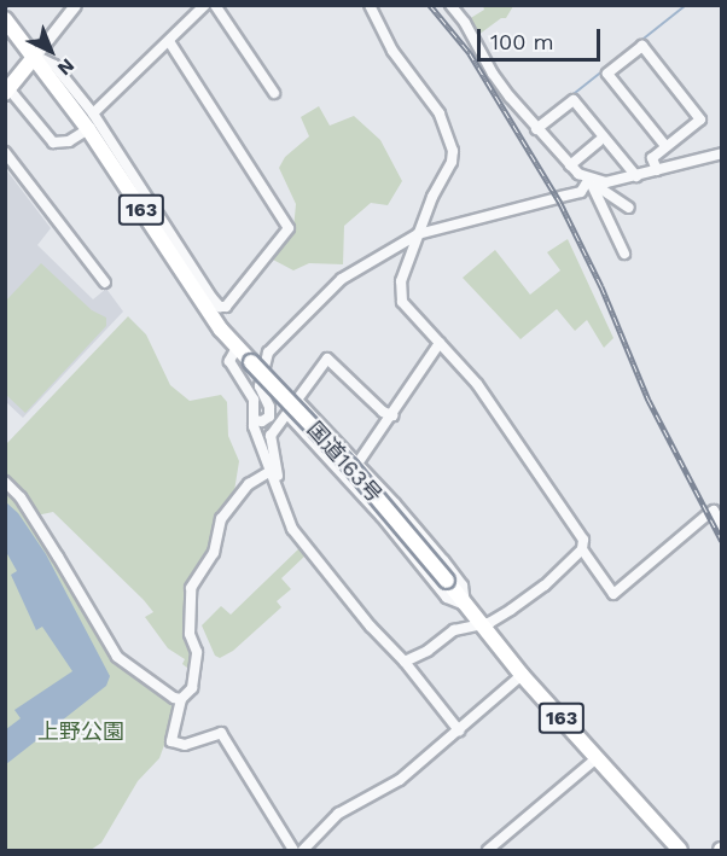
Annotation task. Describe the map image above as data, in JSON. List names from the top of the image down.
{
  "streets": {
    "highway": ["163", "国道163号"]
  },
  "parks": ["上野公園"],
  "scale_bar": "100 m",
  "north": "bottom right"
}
